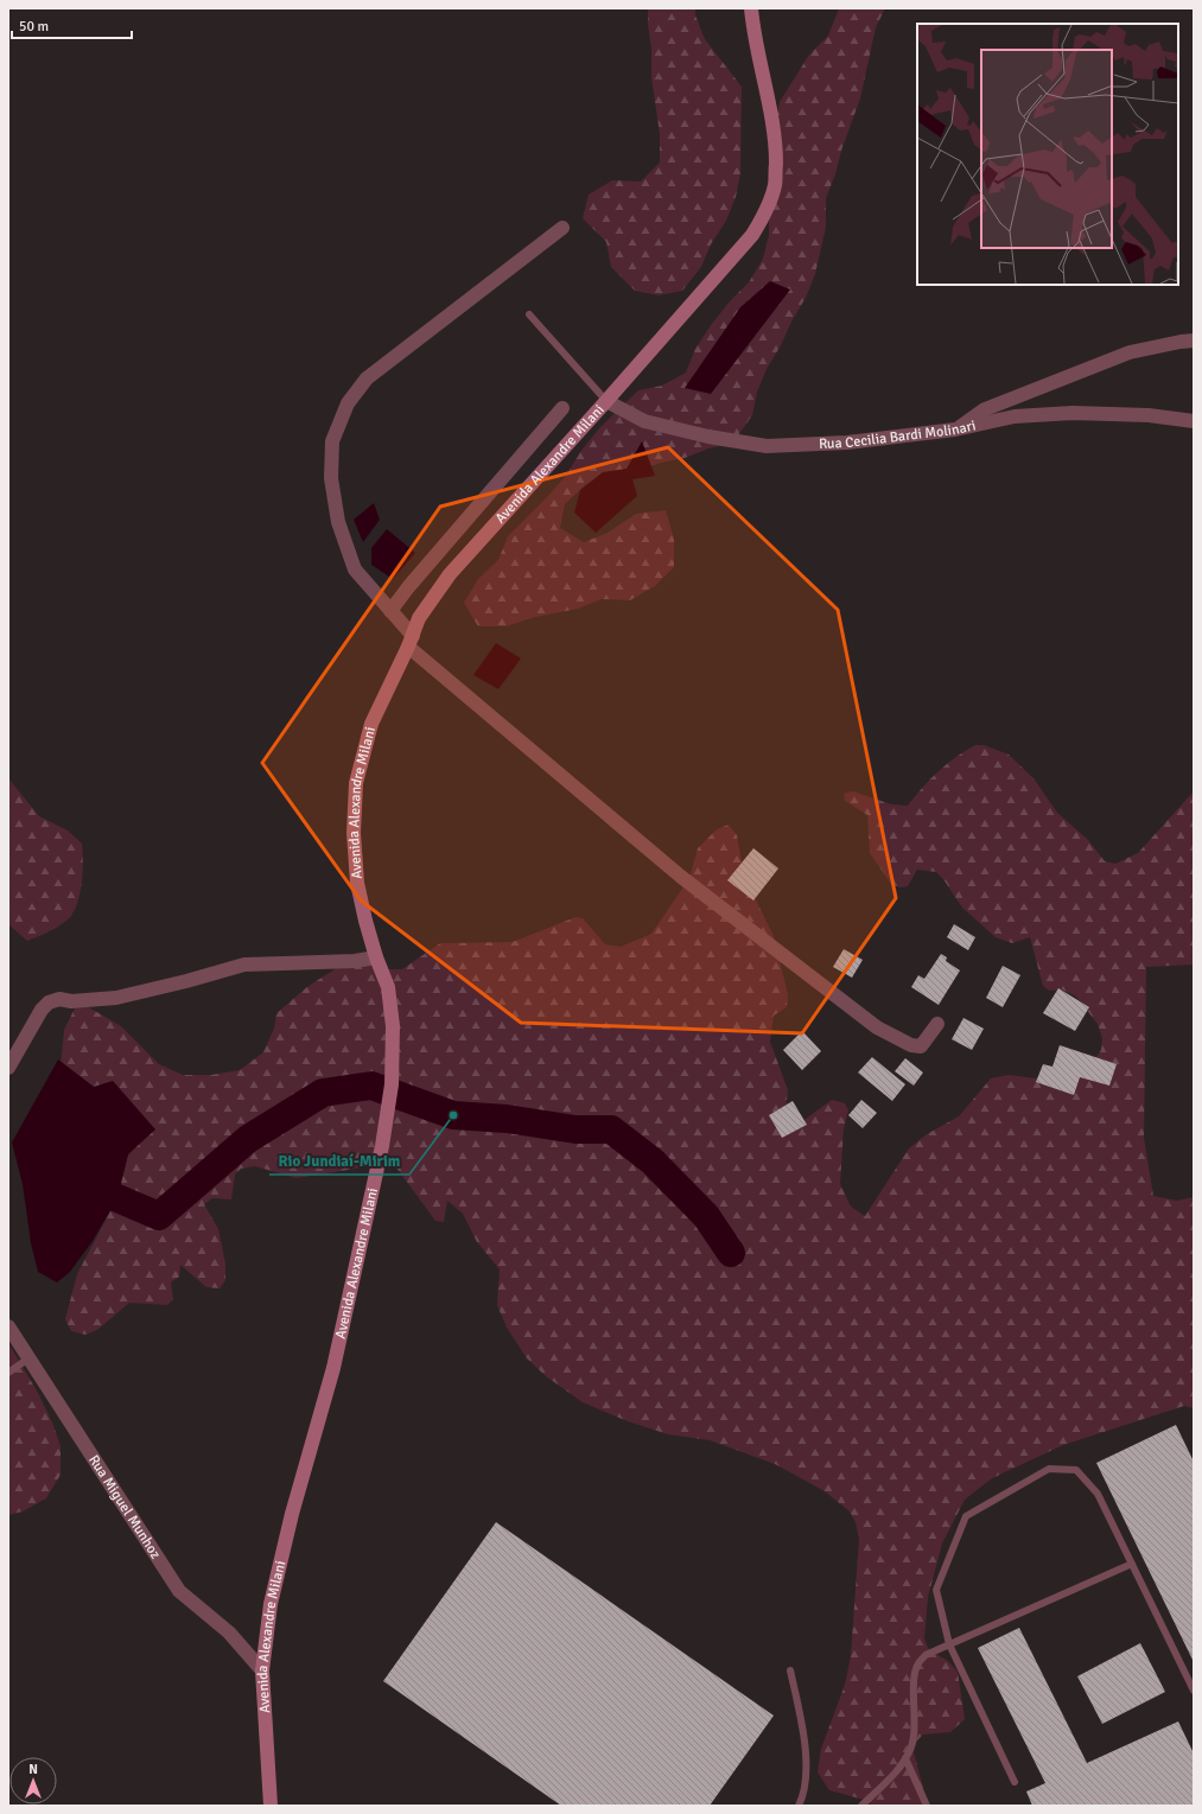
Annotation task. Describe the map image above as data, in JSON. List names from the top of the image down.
{
  "streets": {
    "street": ["Rua Cecilia Bardi Molinari", "Avenida Alexandre Milani", "Rua Miguel Munhoz"]
  },
  "crossings": [
    ["Rua Cecilia Bardi Molinari", "Avenida Alexandre Milani"],
    ["Avenida Alexandre Milani", "Rua Miguel Munhoz"]
  ],
  "places": ["Rio Jundiaí-Mirim"],
  "scale_bar": "50 m",
  "north": "top"
}
